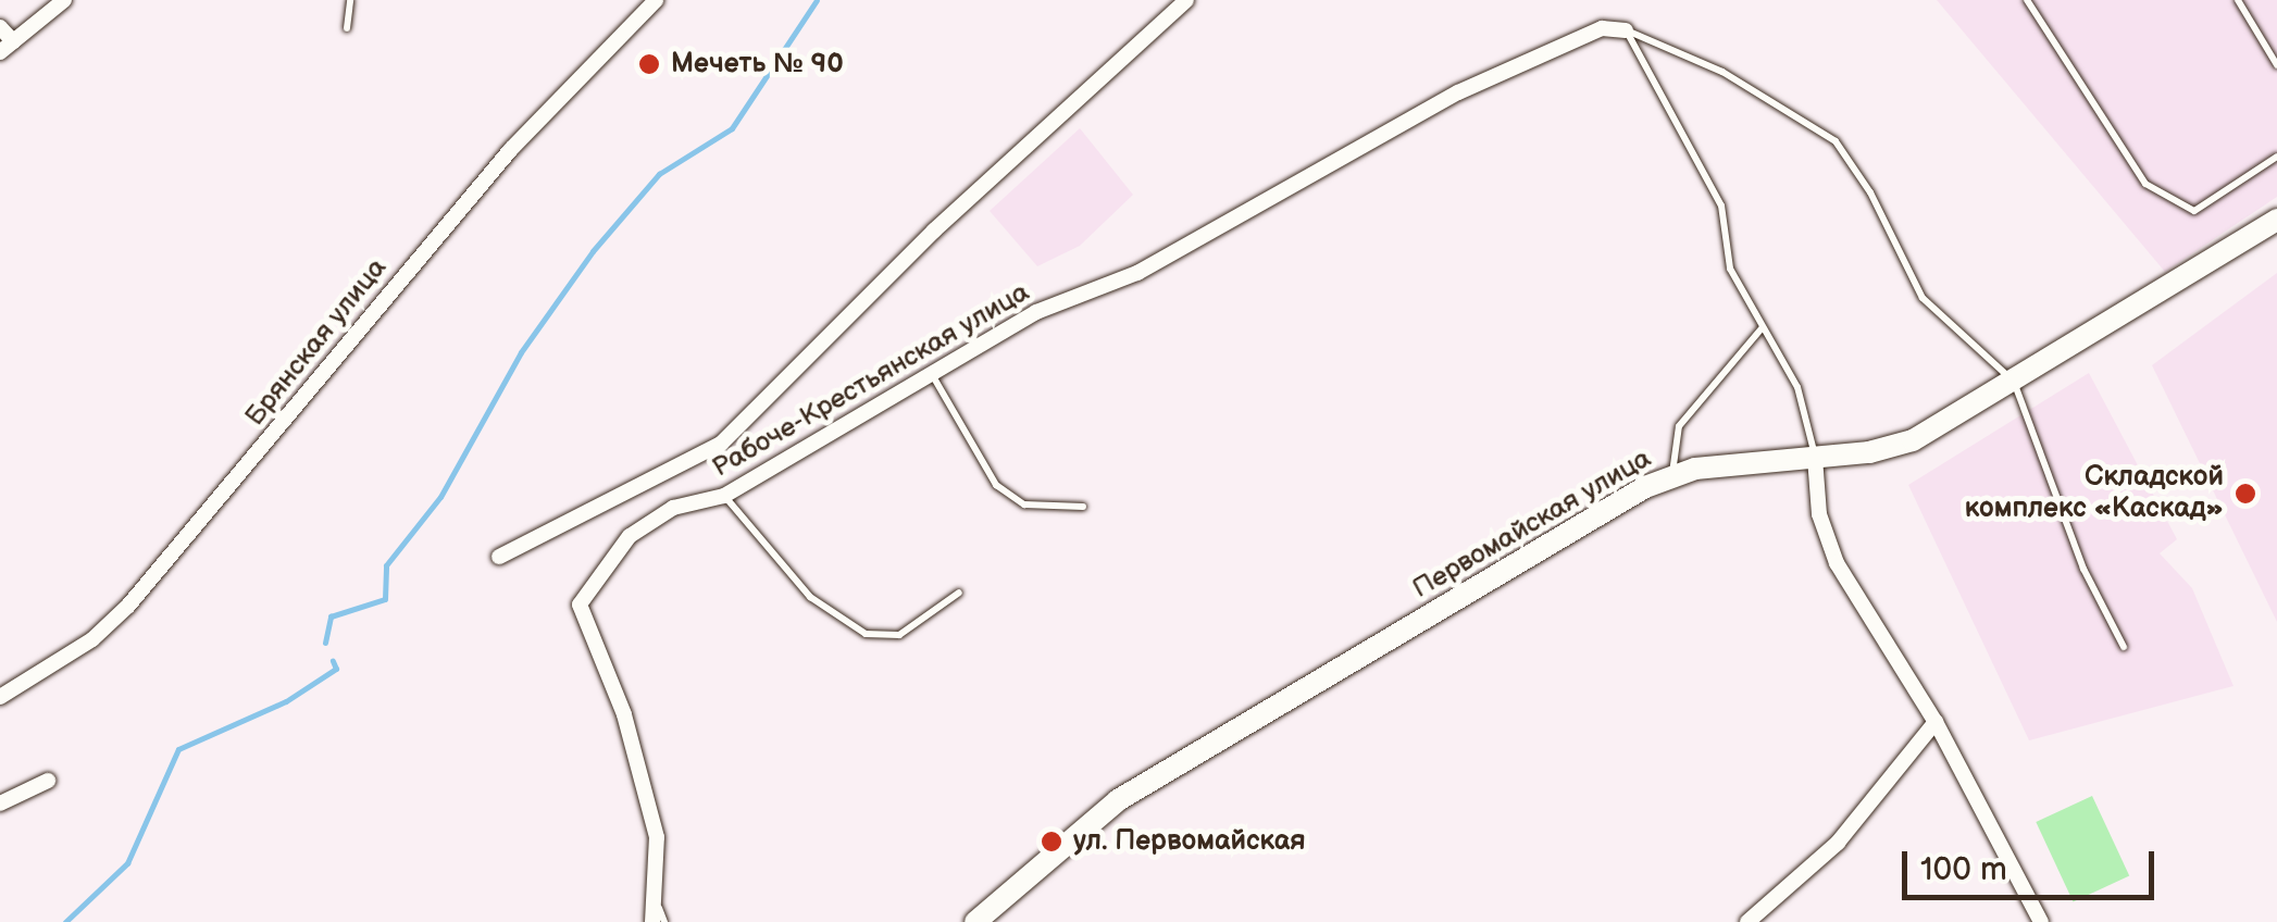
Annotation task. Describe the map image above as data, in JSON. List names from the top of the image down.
{
  "streets": {
    "street": ["Брянская улица", "Рабоче-Крестьянская улица", "Первомайская улица"]
  },
  "places": ["Мечеть № 90", "Складской комплекс «Каскад»", "ул. Первомайская"],
  "scale_bar": "100 m"
}
